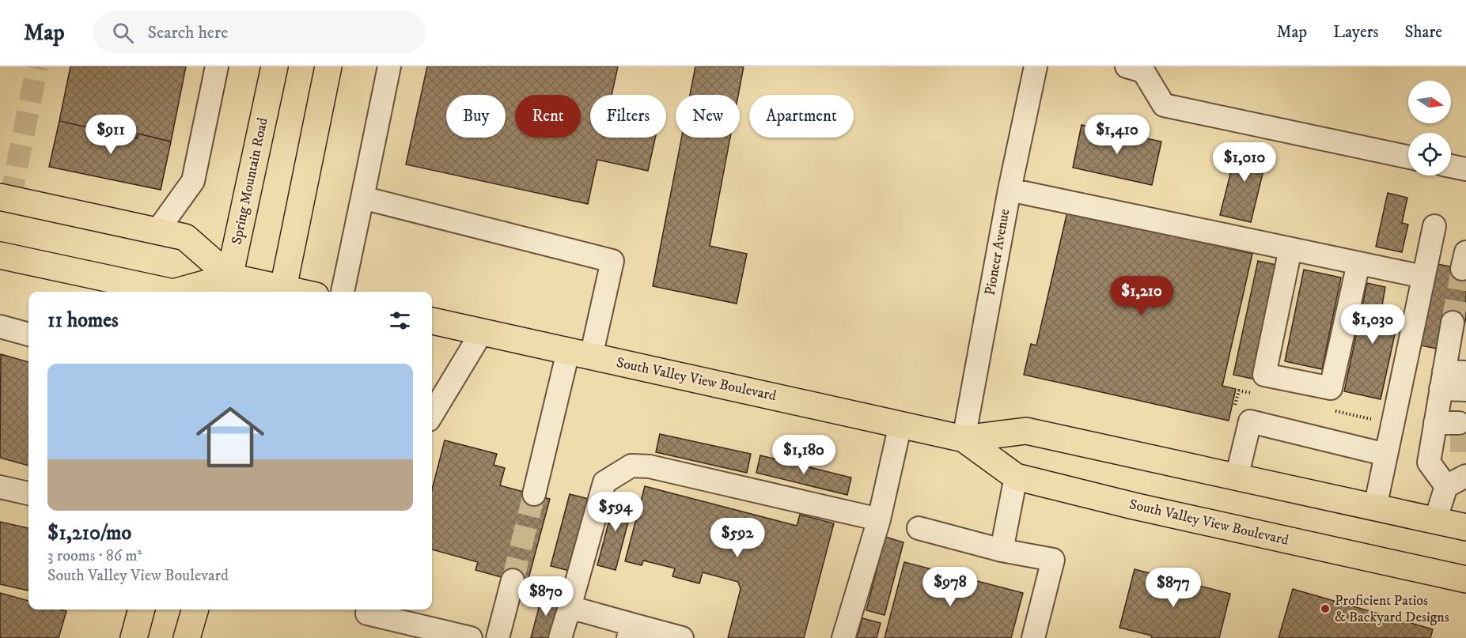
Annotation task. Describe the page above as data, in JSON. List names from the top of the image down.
{
  "streets": {
    "main road": ["Spring Mountain Road", "South Valley View Boulevard"],
    "street": ["Pioneer Avenue"]
  },
  "crossings": [
    ["Pioneer Avenue", "South Valley View Boulevard"]
  ],
  "places": ["Proficient Patios & Backyard Designs"],
  "north": "right",
  "page": {
    "header": "Map",
    "search": "Search here",
    "nav": ["Map", "Layers", "Share"],
    "chip": [
      "Buy",
      "Rent",
      "Filters",
      "New",
      "Apartment"
    ],
    "price": [
      "$911",
      "$1,410",
      "$1,010",
      "$1,210",
      "$1,030",
      "$1,180",
      "$594",
      "$592",
      "$978",
      "$877",
      "$870"
    ],
    "heading": "11 homes",
    "list": [
      {
        "name": "$1,210/mo",
        "note": "3 rooms · 86 m² · South Valley View Boulevard"
      }
    ]
  }
}
